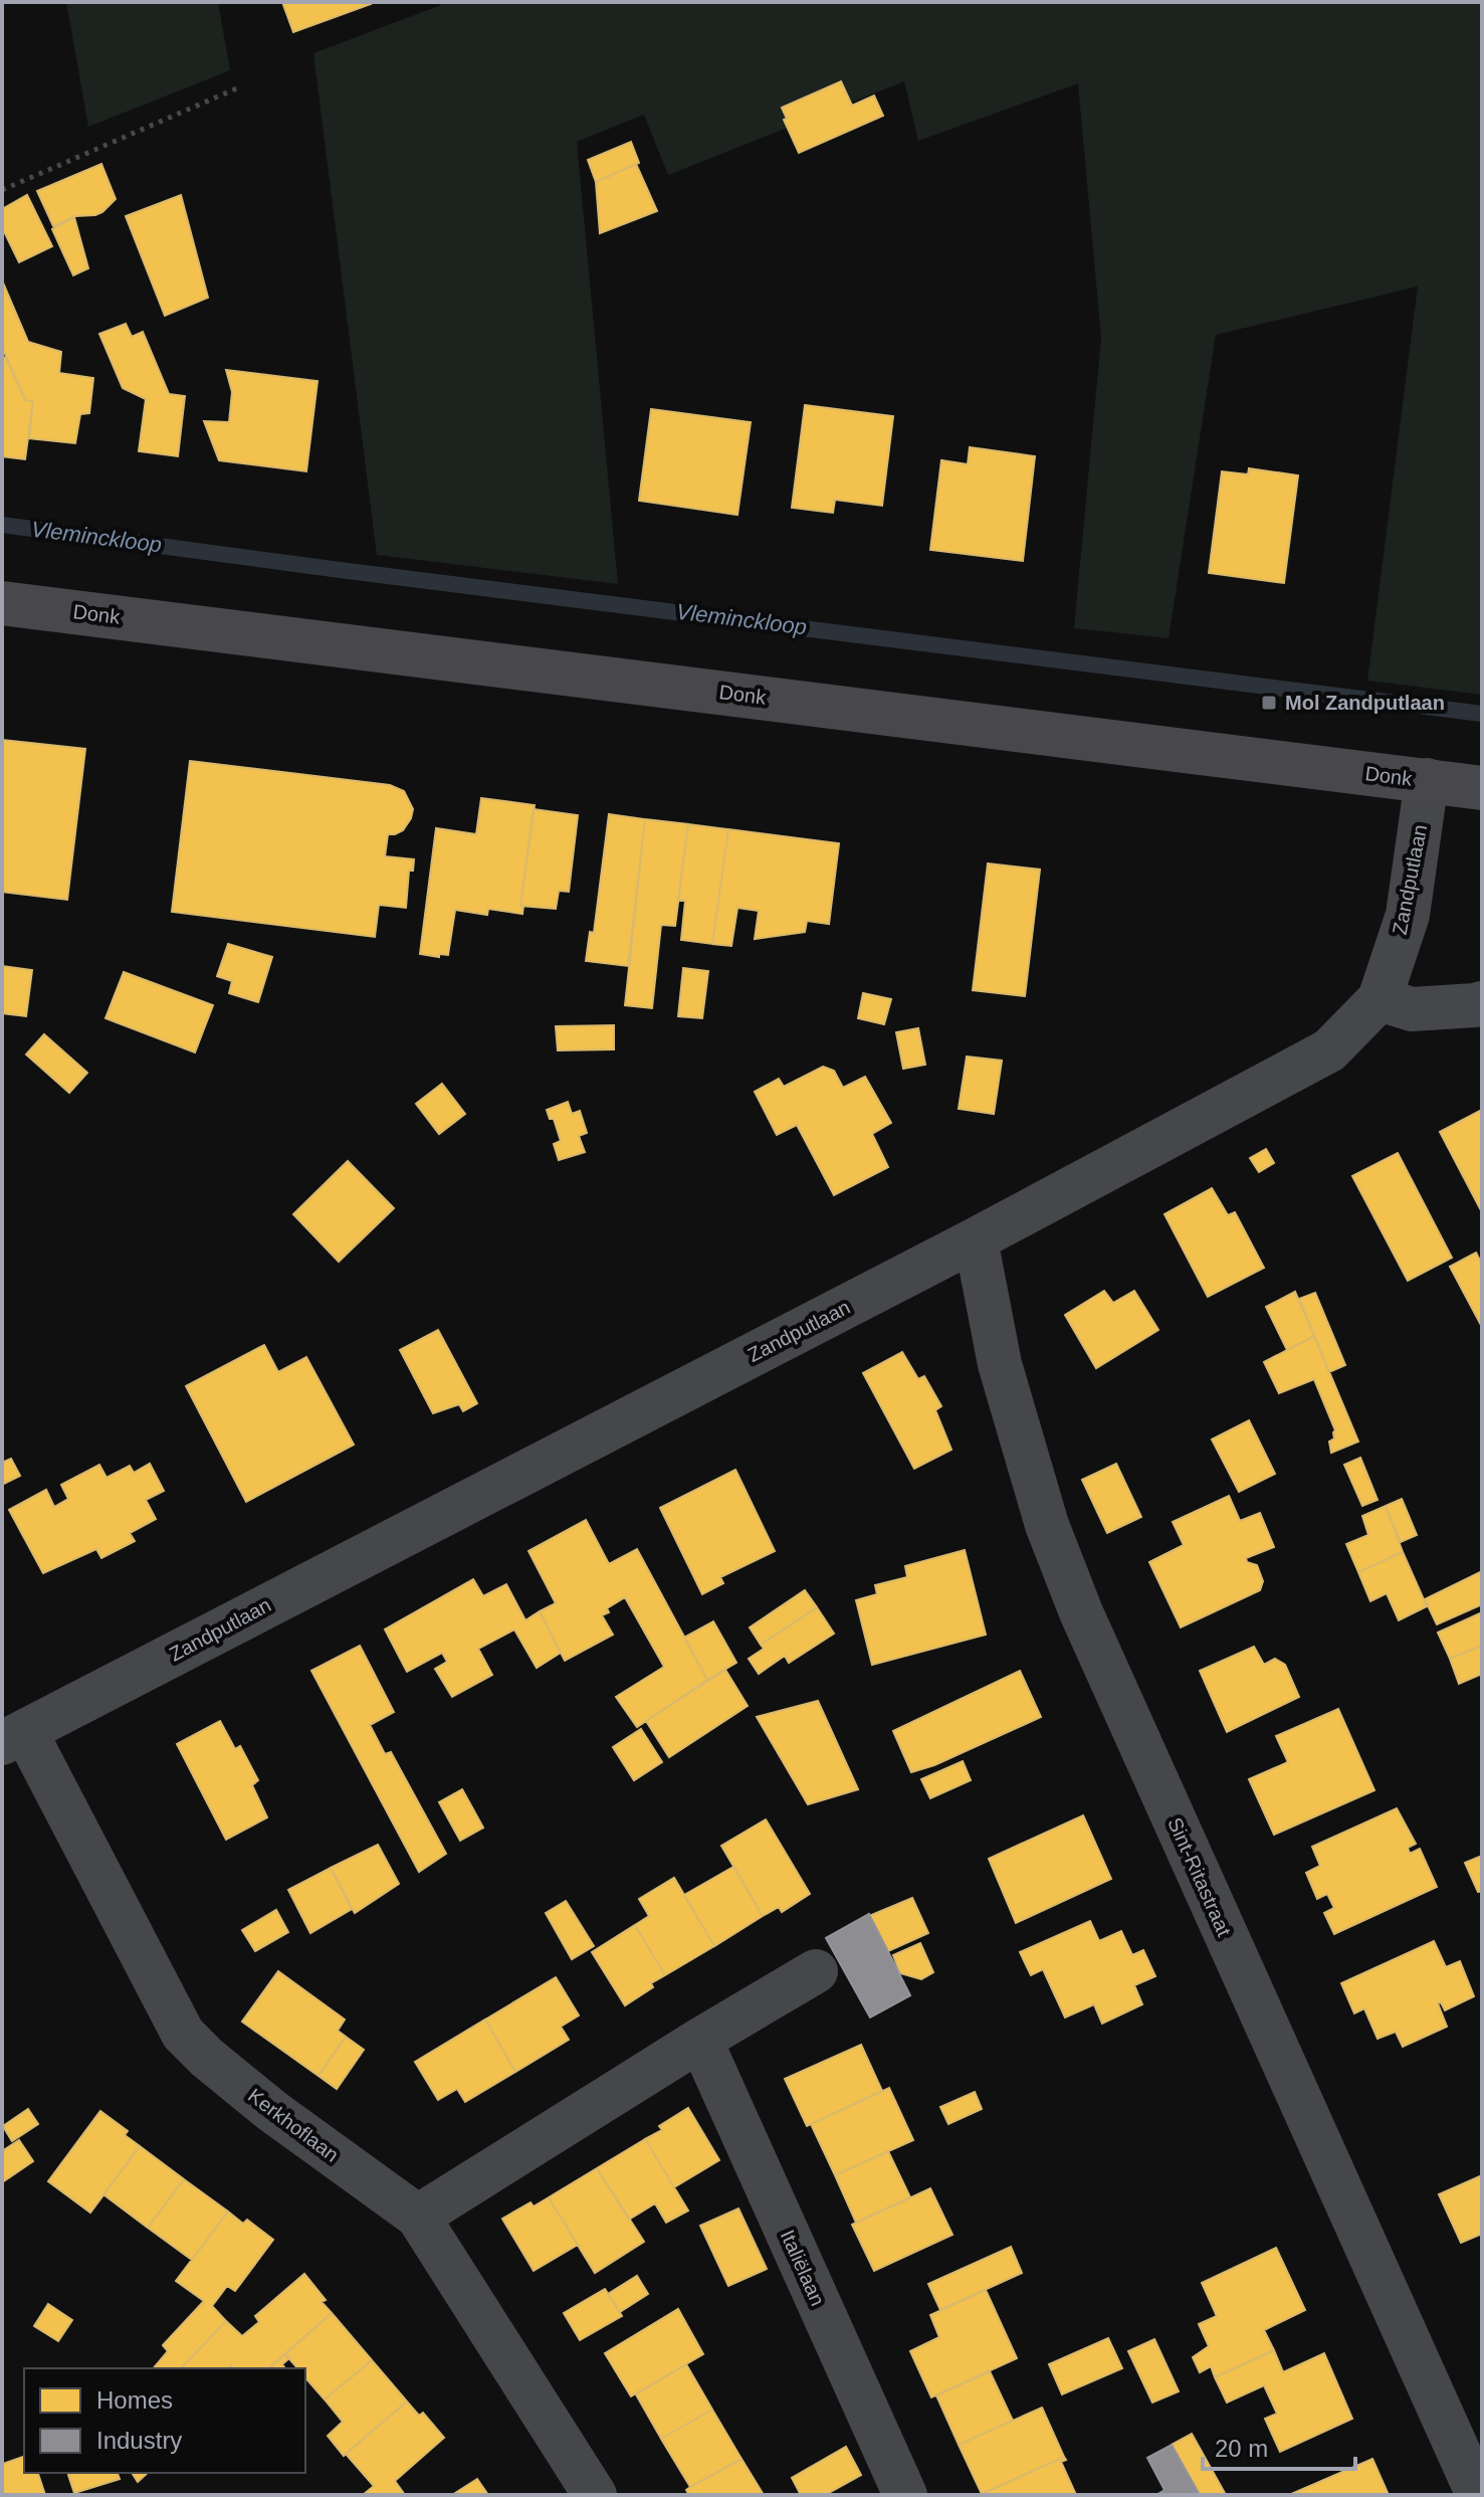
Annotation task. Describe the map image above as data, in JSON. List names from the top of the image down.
{
  "streets": {
    "main road": ["Donk"],
    "street": [
      "Zandputlaan",
      "Sint-Ritastraat",
      "Kerkhoflaan",
      "Italiëlaan"
    ]
  },
  "crossings": [
    ["Donk", "Zandputlaan"],
    ["Zandputlaan", "Sint-Ritastraat"],
    ["Zandputlaan", "Kerkhoflaan"]
  ],
  "water": ["Vleminckloop"],
  "places": {
    "transit": ["Mol Zandputlaan"]
  },
  "legend": ["Homes", "Industry"],
  "scale_bar": "20 m"
}
